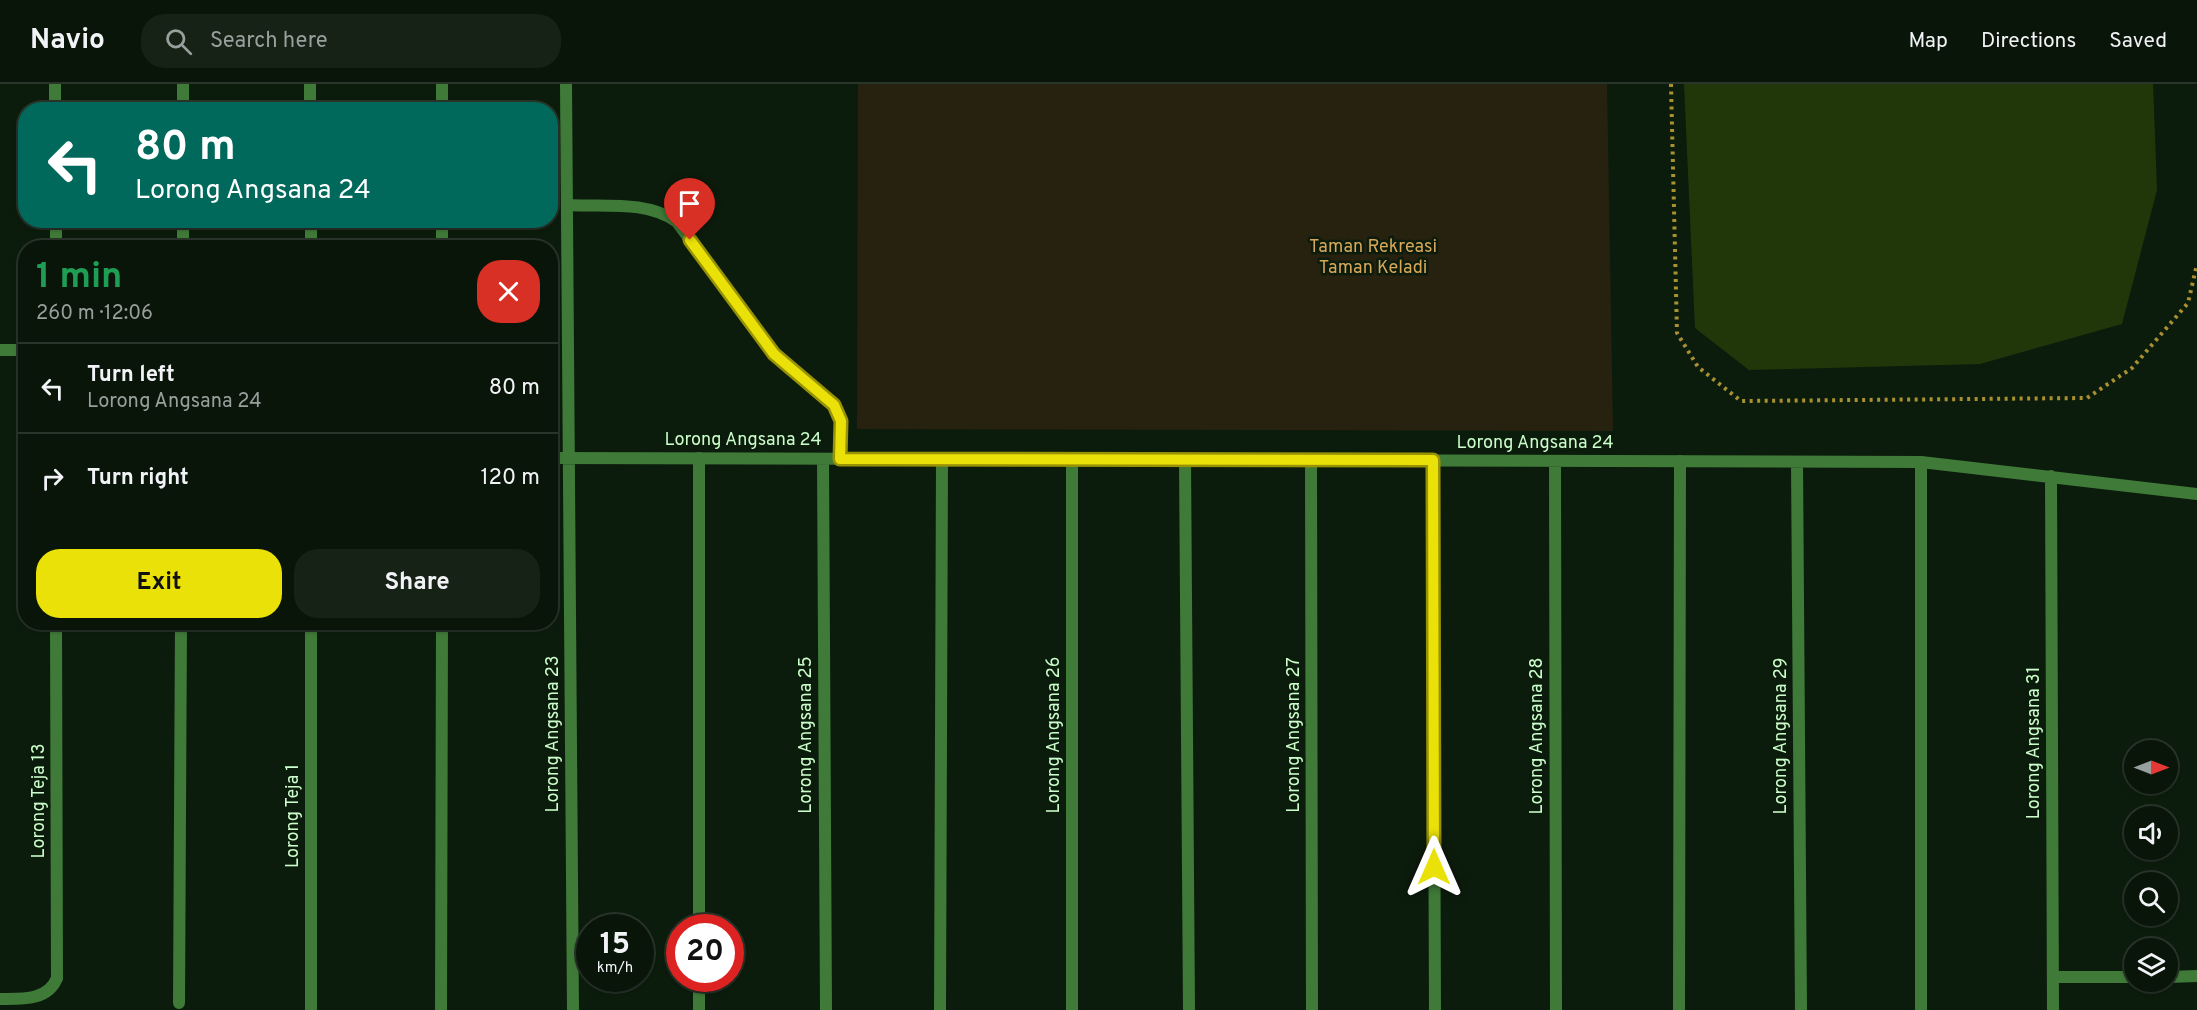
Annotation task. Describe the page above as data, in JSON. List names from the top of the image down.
{
  "streets": {
    "street": [
      "Lorong Angsana 24",
      "Lorong Angsana 23",
      "Lorong Angsana 25",
      "Lorong Angsana 26",
      "Lorong Angsana 27",
      "Lorong Angsana 28",
      "Lorong Angsana 29",
      "Lorong Angsana 31",
      "Lorong Teja 13",
      "Lorong Teja 1"
    ]
  },
  "crossings": [
    ["Lorong Angsana 24", "Lorong Angsana 23"],
    ["Lorong Angsana 24", "Lorong Angsana 25"],
    ["Lorong Angsana 24", "Lorong Angsana 26"],
    ["Lorong Angsana 24", "Lorong Angsana 27"],
    ["Lorong Angsana 24", "Lorong Angsana 28"],
    ["Lorong Angsana 24", "Lorong Angsana 29"],
    ["Lorong Angsana 24", "Lorong Angsana 31"]
  ],
  "parks": ["Taman Rekreasi Taman Keladi"],
  "north": "right",
  "page": {
    "header": "Navio",
    "search": "Search here",
    "nav": ["Map", "Directions", "Saved"],
    "turn": ["80 m", "Lorong Angsana 24"],
    "heading": ["1 min", "260 m · 12:06"],
    "list": [
      {
        "name": "Turn left",
        "note": "Lorong Angsana 24",
        "value": "80 m"
      },
      {
        "name": "Turn right",
        "value": "120 m"
      }
    ],
    "buttons": ["Exit", "Share"],
    "speed": "15 km/h",
    "limit": "20"
  }
}
